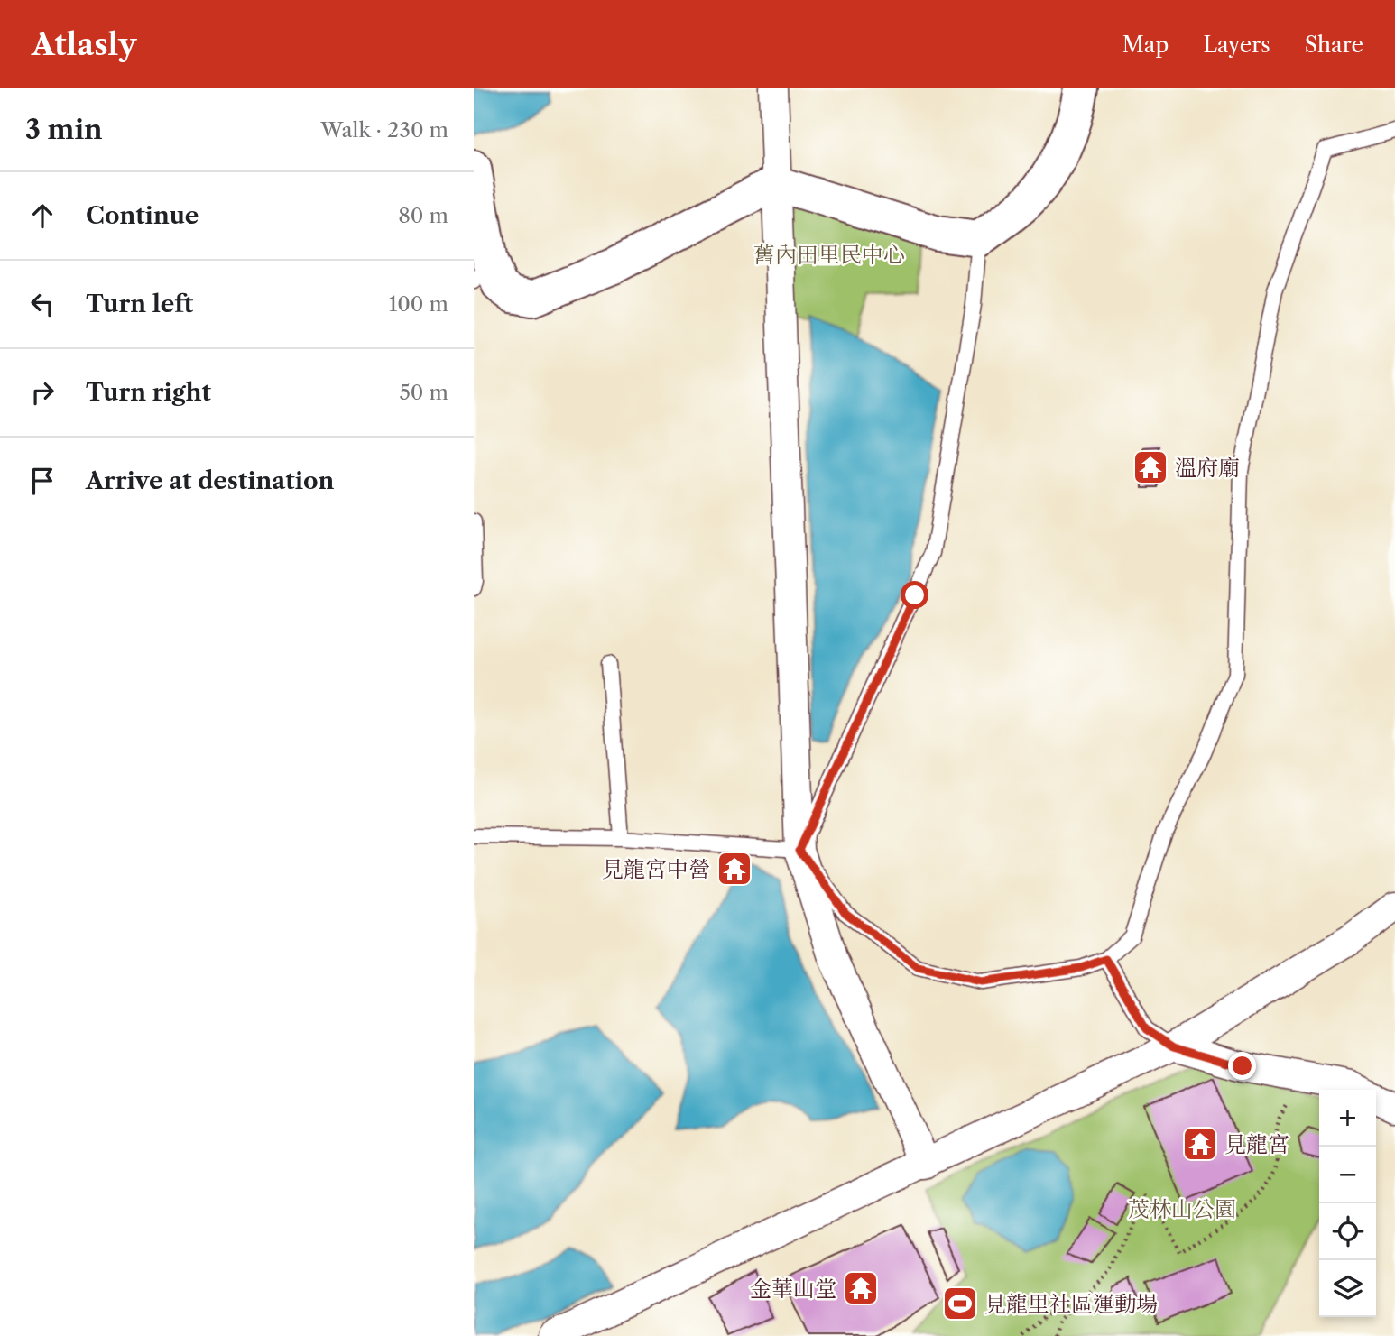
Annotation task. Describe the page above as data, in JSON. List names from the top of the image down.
{
  "parks": ["舊內田里民中心", "茂林山公園"],
  "places": {
    "temple": [
      "溫府廟",
      "見龍宮中營",
      "見龍宮",
      "金華山堂"
    ],
    "sports": ["見龍里社區運動場"]
  },
  "page": {
    "header": "Atlasly",
    "nav": ["Map", "Layers", "Share"],
    "heading": ["3 min", "Walk · 230 m"],
    "list": [
      ["Continue", "80 m"],
      ["Turn left", "100 m"],
      ["Turn right", "50 m"],
      "Arrive at destination"
    ],
    "map_buttons": ["+", "−"]
  }
}
